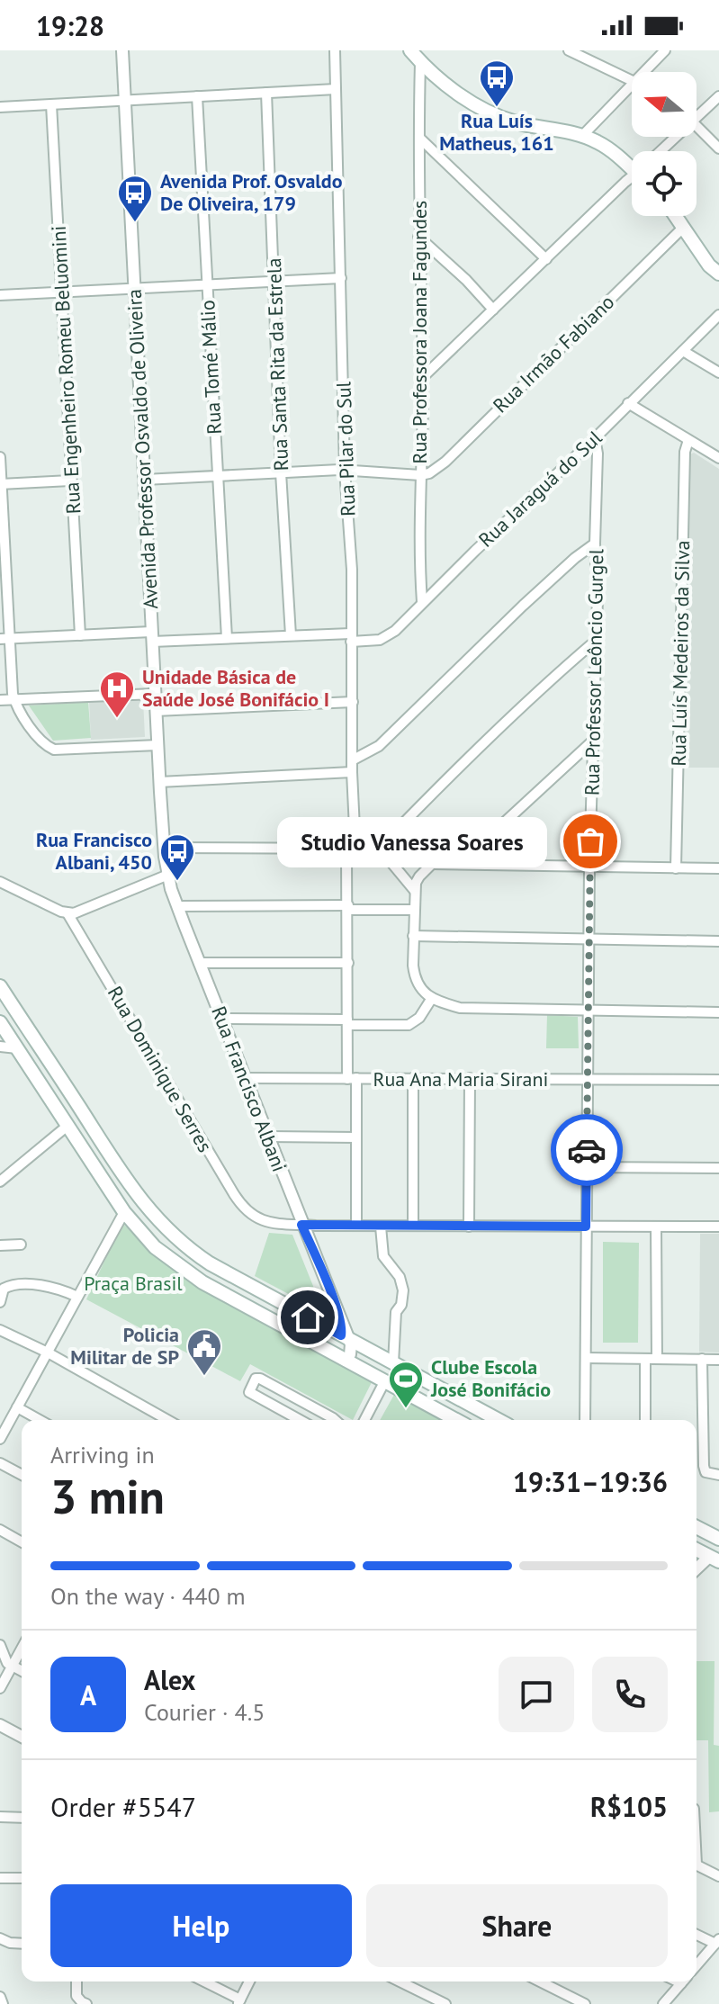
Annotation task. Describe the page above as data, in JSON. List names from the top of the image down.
{
  "streets": {
    "street": [
      "Rua Professora Joana Fagundes",
      "Rua Irmão Fabiano",
      "Rua Santa Rita da Estrela",
      "Rua Tomé Málio",
      "Rua Engenheiro Romeu Beluomini",
      "Avenida Professor Osvaldo de Oliveira",
      "Rua Pilar do Sul",
      "Rua Jaraguá do Sul",
      "Rua Luís Medeiros da Silva",
      "Rua Professor Leôncio Gurgel",
      "Rua Dominique Serres",
      "Rua Ana Maria Sirani",
      "Rua Francisco Albani"
    ]
  },
  "crossings": [
    ["Rua Professora Joana Fagundes", "Rua Irmão Fabiano"],
    ["Rua Professora Joana Fagundes", "Rua Jaraguá do Sul"],
    ["Rua Santa Rita da Estrela", "Rua Jaraguá do Sul"],
    ["Rua Tomé Málio", "Rua Jaraguá do Sul"],
    ["Rua Engenheiro Romeu Beluomini", "Rua Jaraguá do Sul"],
    ["Avenida Professor Osvaldo de Oliveira", "Rua Jaraguá do Sul"],
    ["Avenida Professor Osvaldo de Oliveira", "Rua Francisco Albani"],
    ["Rua Pilar do Sul", "Rua Jaraguá do Sul"],
    ["Rua Pilar do Sul", "Rua Ana Maria Sirani"],
    ["Rua Jaraguá do Sul", "Rua Professor Leôncio Gurgel"],
    ["Rua Professor Leôncio Gurgel", "Rua Ana Maria Sirani"],
    ["Rua Dominique Serres", "Rua Francisco Albani"],
    ["Rua Ana Maria Sirani", "Rua Francisco Albani"]
  ],
  "parks": ["Praça Brasil"],
  "places": {
    "bus stop": ["Rua Luís Matheus, 161", "Avenida Prof. Osvaldo De Oliveira, 179", "Rua Francisco Albani, 450"],
    "hospital": ["Unidade Básica de Saúde José Bonifácio I"],
    "other": ["Studio Vanessa Soares"],
    "public building": ["Policia Militar de SP"],
    "sports": ["Clube Escola José Bonifácio"]
  },
  "north": "left",
  "page": {
    "status": "19:28",
    "bubble": "Studio Vanessa Soares",
    "heading": ["3 min", "Arriving in", "19:31–19:36"],
    "panel": [
      "Alex",
      "Courier · 4.5",
      "Order #5547",
      "R$105"
    ],
    "bar": "On the way · 440 m",
    "round": "A",
    "buttons": ["Help", "Share"]
  }
}
